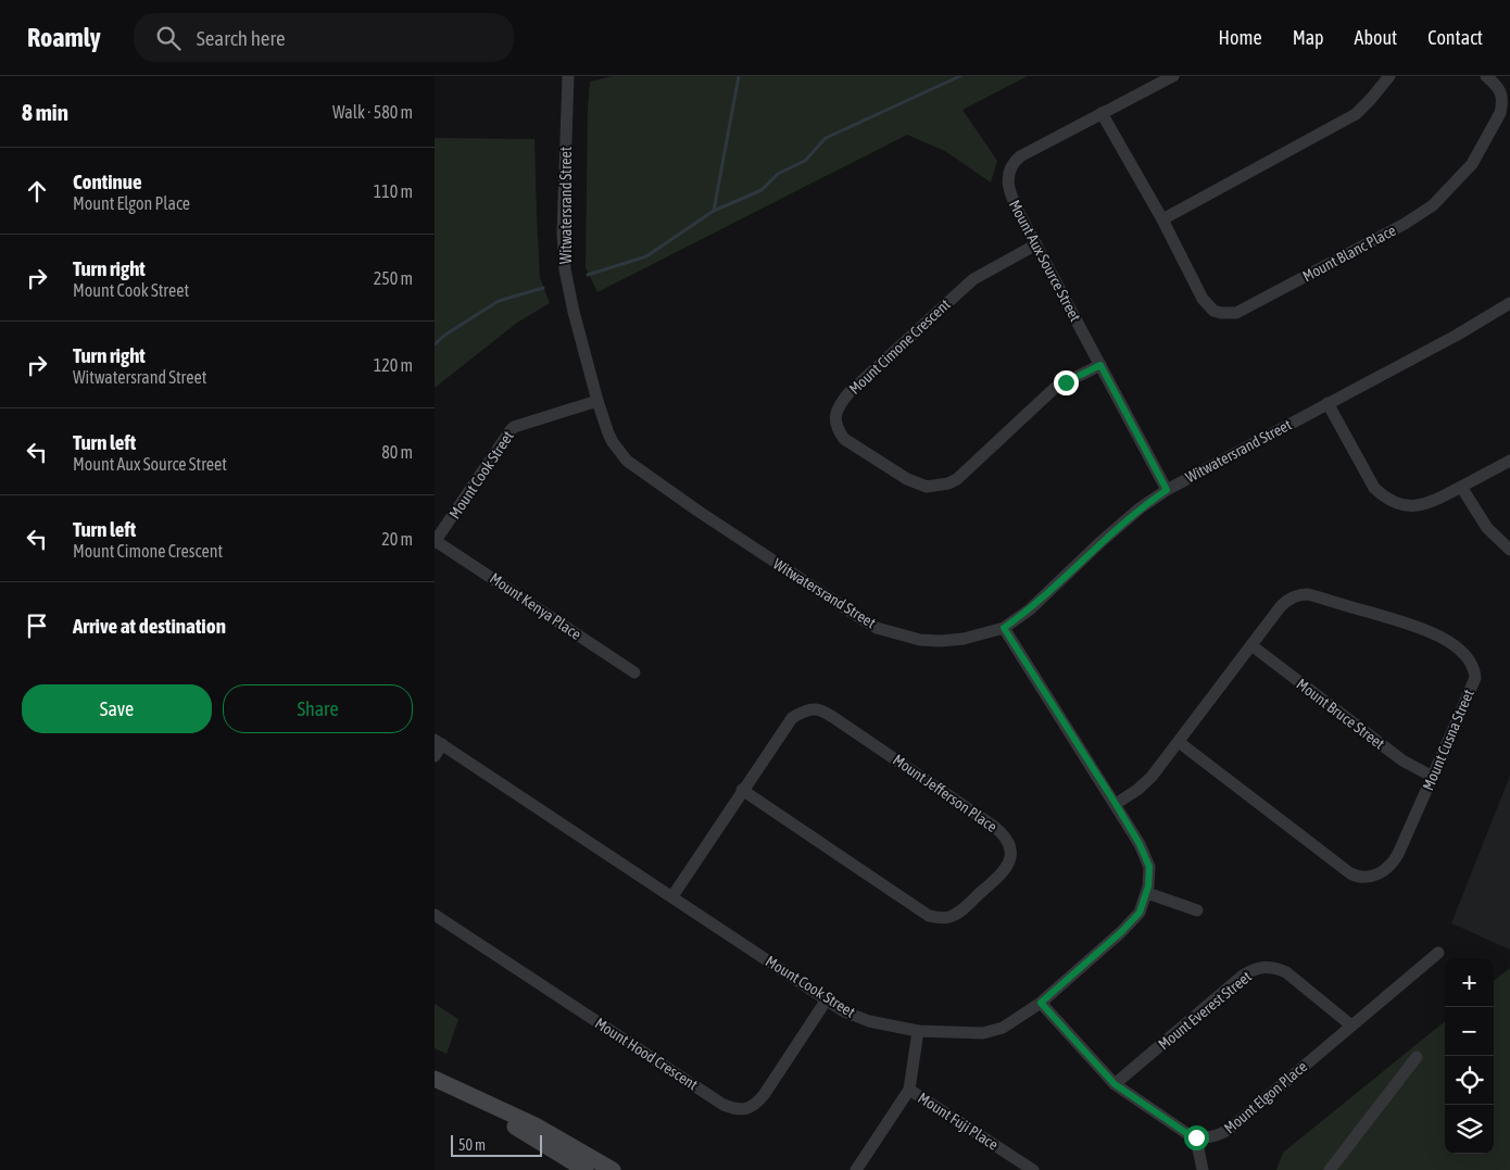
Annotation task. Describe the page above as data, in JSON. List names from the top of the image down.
{
  "streets": {
    "street": [
      "Witwatersrand Street",
      "Mount Blanc Place",
      "Mount Aux Source Street",
      "Mount Cimone Crescent",
      "Mount Cook Street",
      "Mount Kenya Place",
      "Mount Bruce Street",
      "Mount Cusna Street",
      "Mount Jefferson Place",
      "Mount Everest Street",
      "Mount Hood Crescent",
      "Mount Elgon Place",
      "Mount Fuji Place"
    ]
  },
  "crossings": [
    ["Witwatersrand Street", "Mount Aux Source Street"],
    ["Witwatersrand Street", "Mount Cook Street"],
    ["Mount Blanc Place", "Mount Aux Source Street"],
    ["Mount Aux Source Street", "Mount Cimone Crescent"],
    ["Mount Cook Street", "Mount Kenya Place"],
    ["Mount Cook Street", "Mount Cusna Street"],
    ["Mount Cook Street", "Mount Jefferson Place"],
    ["Mount Cook Street", "Mount Hood Crescent"],
    ["Mount Cook Street", "Mount Fuji Place"],
    ["Mount Bruce Street", "Mount Cusna Street"],
    ["Mount Everest Street", "Mount Elgon Place"]
  ],
  "scale_bar": "50 m",
  "page": {
    "header": "Roamly",
    "search": "Search here",
    "nav": [
      "Home",
      "Map",
      "About",
      "Contact"
    ],
    "heading": ["8 min", "Walk · 580 m"],
    "list": [
      ["Continue", "Mount Elgon Place", "110 m"],
      ["Turn right", "Mount Cook Street", "250 m"],
      ["Turn right", "Witwatersrand Street", "120 m"],
      ["Turn left", "Mount Aux Source Street", "80 m"],
      ["Turn left", "Mount Cimone Crescent", "20 m"],
      "Arrive at destination"
    ],
    "buttons": ["Save", "Share"],
    "map_buttons": ["+", "−"],
    "scale": "50 m"
  }
}
